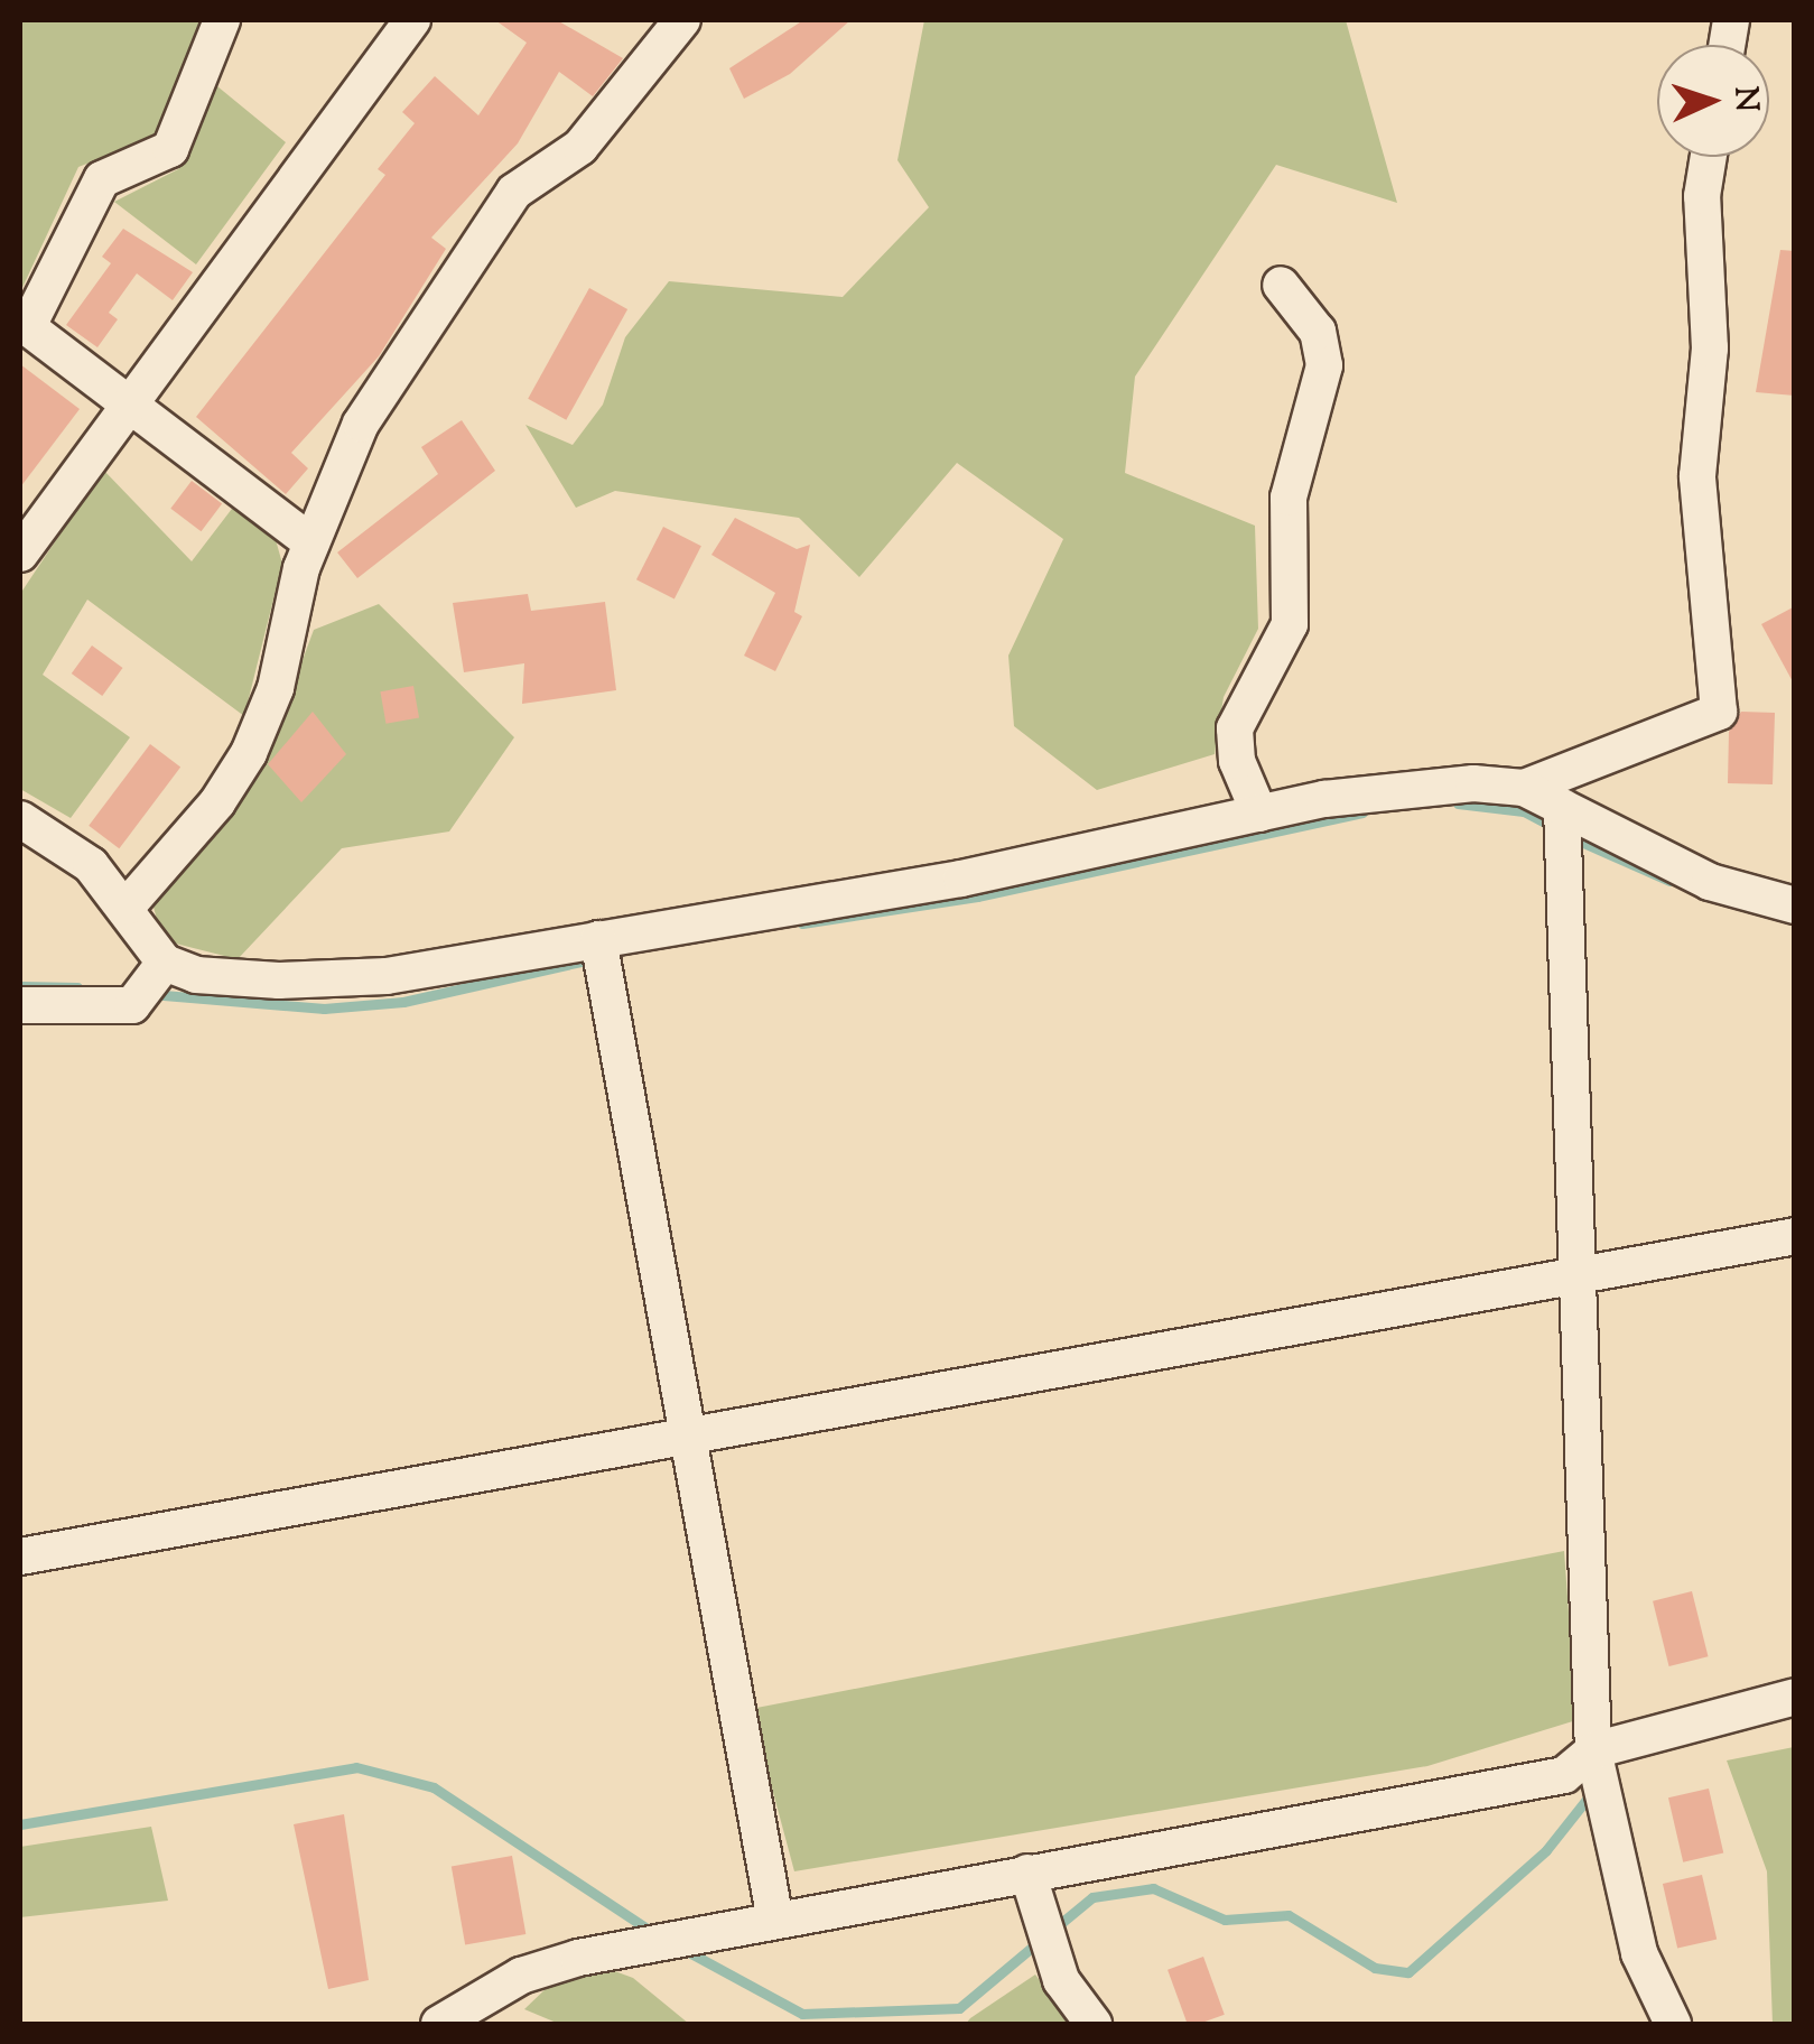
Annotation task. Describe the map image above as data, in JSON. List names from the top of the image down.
{
  "north": "right"
}
